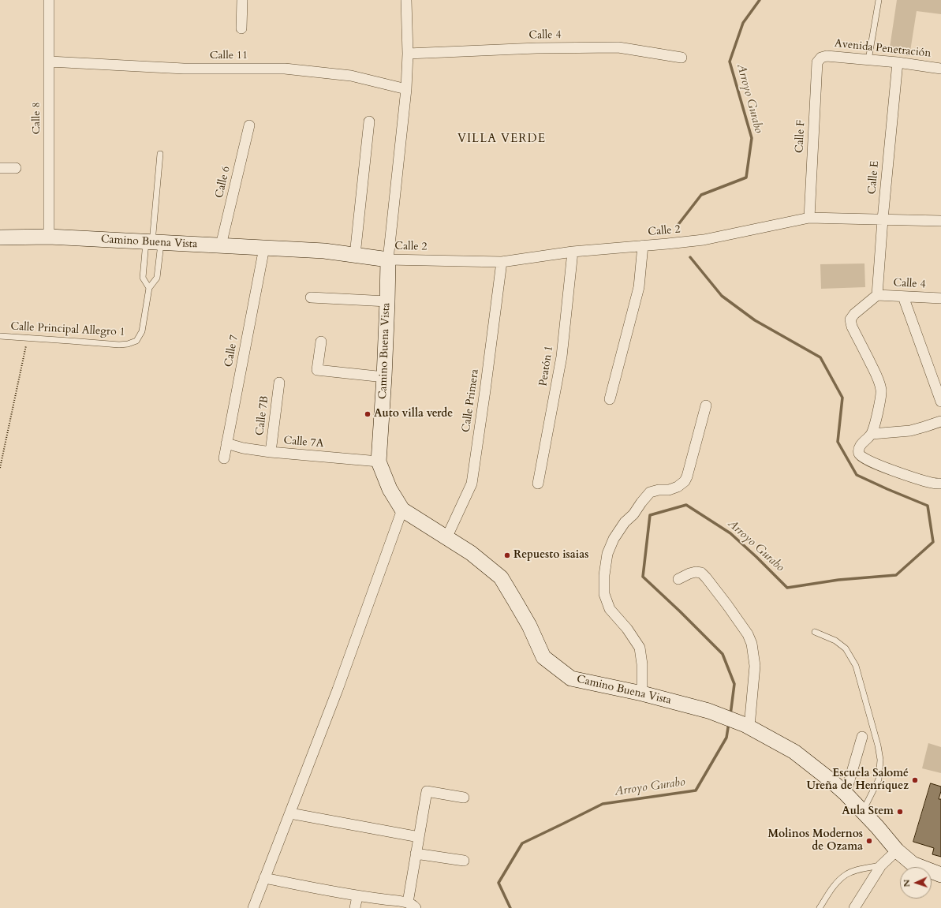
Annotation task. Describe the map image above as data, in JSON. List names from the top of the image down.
{
  "streets": {
    "street": [
      "Calle 4",
      "Avenida Penetración",
      "Calle 11",
      "Calle 8",
      "Calle F",
      "Calle E",
      "Calle 6",
      "Calle 2",
      "Camino Buena Vista",
      "Calle 7",
      "Peatón 1",
      "Calle Primera",
      "Calle 7B",
      "Calle 7A"
    ],
    "lane": ["Calle Principal Allegro 1"]
  },
  "crossings": [
    ["Calle 4", "Calle E"],
    ["Avenida Penetración", "Calle F"],
    ["Avenida Penetración", "Calle E"],
    ["Calle 11", "Calle 8"],
    ["Calle 8", "Camino Buena Vista"],
    ["Calle F", "Calle 2"],
    ["Calle E", "Calle 2"],
    ["Calle 6", "Camino Buena Vista"],
    ["Calle 2", "Camino Buena Vista"],
    ["Calle 2", "Peatón 1"],
    ["Calle 2", "Calle Primera"],
    ["Camino Buena Vista", "Calle Principal Allegro 1"],
    ["Camino Buena Vista", "Calle 7"],
    ["Camino Buena Vista", "Calle Primera"],
    ["Camino Buena Vista", "Calle 7A"],
    ["Calle 7", "Calle 7A"],
    ["Calle 7B", "Calle 7A"]
  ],
  "districts": ["VILLA VERDE"],
  "water": ["Arroyo Gurabo"],
  "places": [
    "Auto villa verde",
    "Repuesto isaias",
    "Escuela Salomé Ureña de Henríquez",
    "Aula Stem",
    "Molinos Modernos de Ozama"
  ],
  "north": "left"
}
